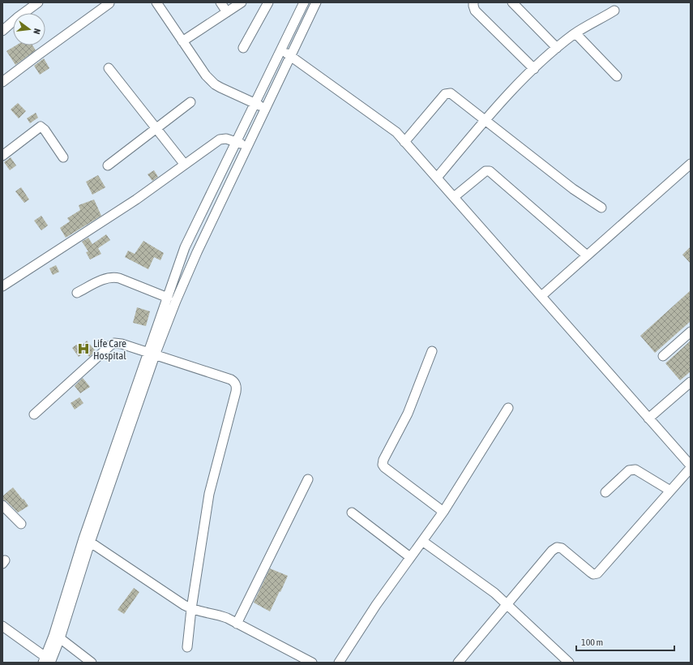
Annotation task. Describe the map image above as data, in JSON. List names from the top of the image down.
{
  "places": {
    "hospital": ["Life Care Hospital"]
  },
  "scale_bar": "100 m",
  "north": "right"
}
